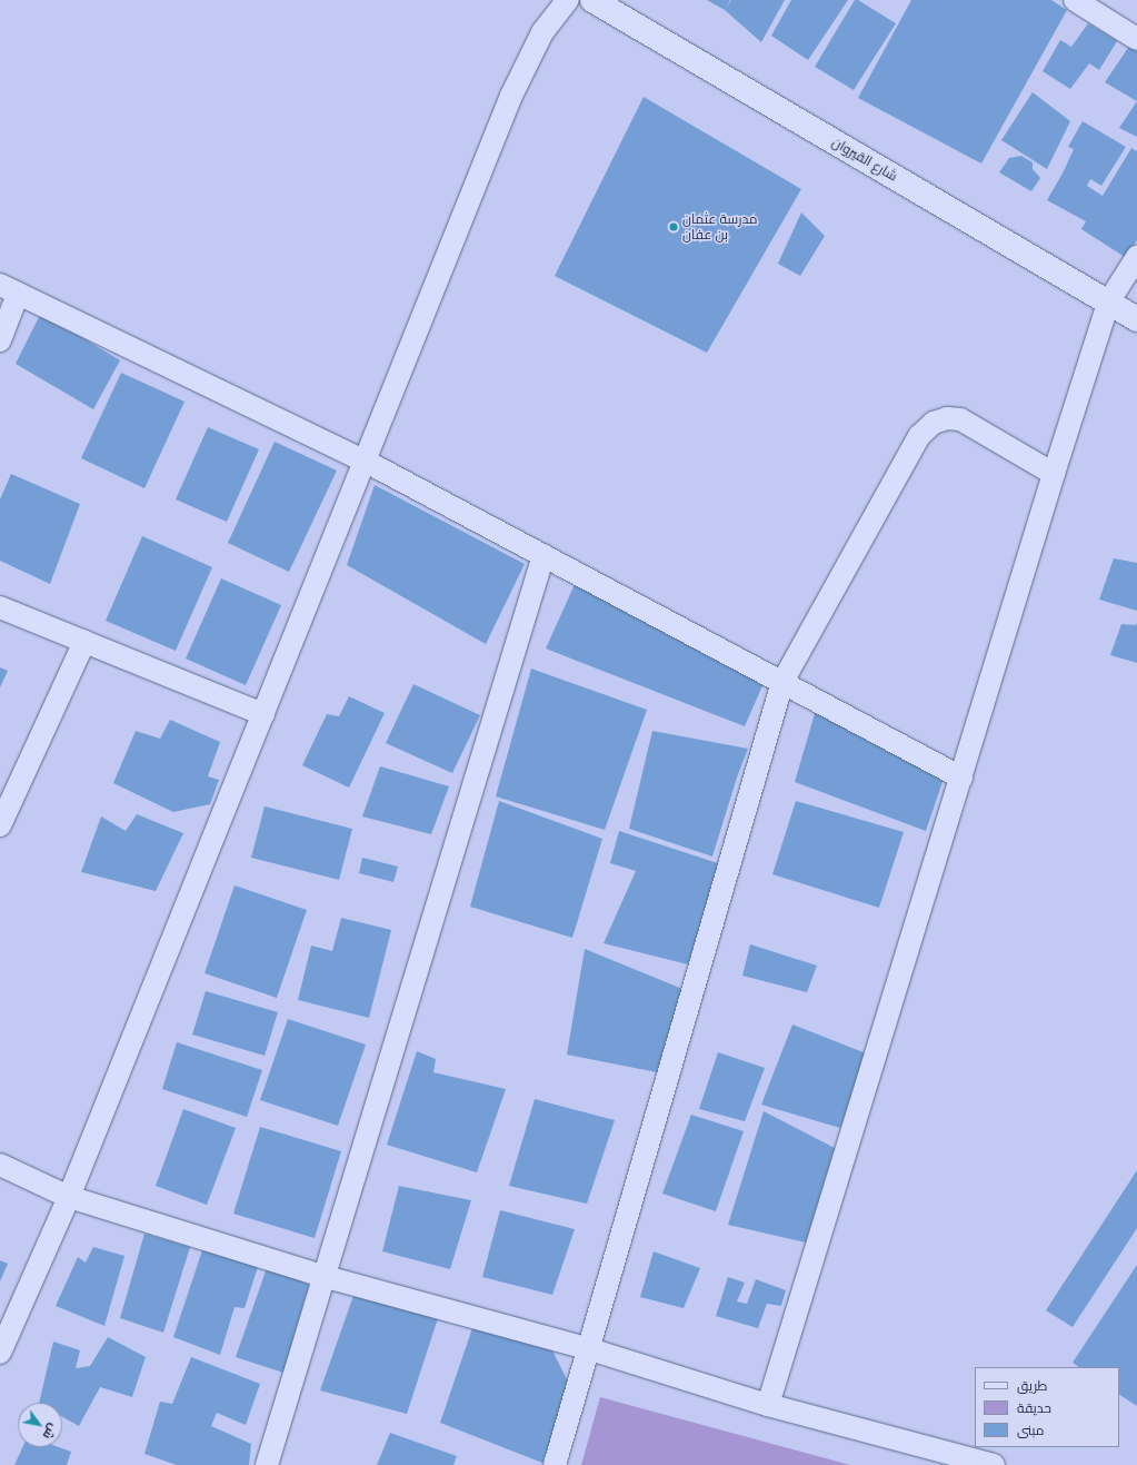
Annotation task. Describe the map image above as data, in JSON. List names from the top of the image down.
{
  "streets": {
    "main road": ["شارع القيروان"]
  },
  "places": ["مدرسة عثمان بن عفان"],
  "legend": ["طريق", "حديقة", "مبنى"],
  "north": "bottom right"
}
